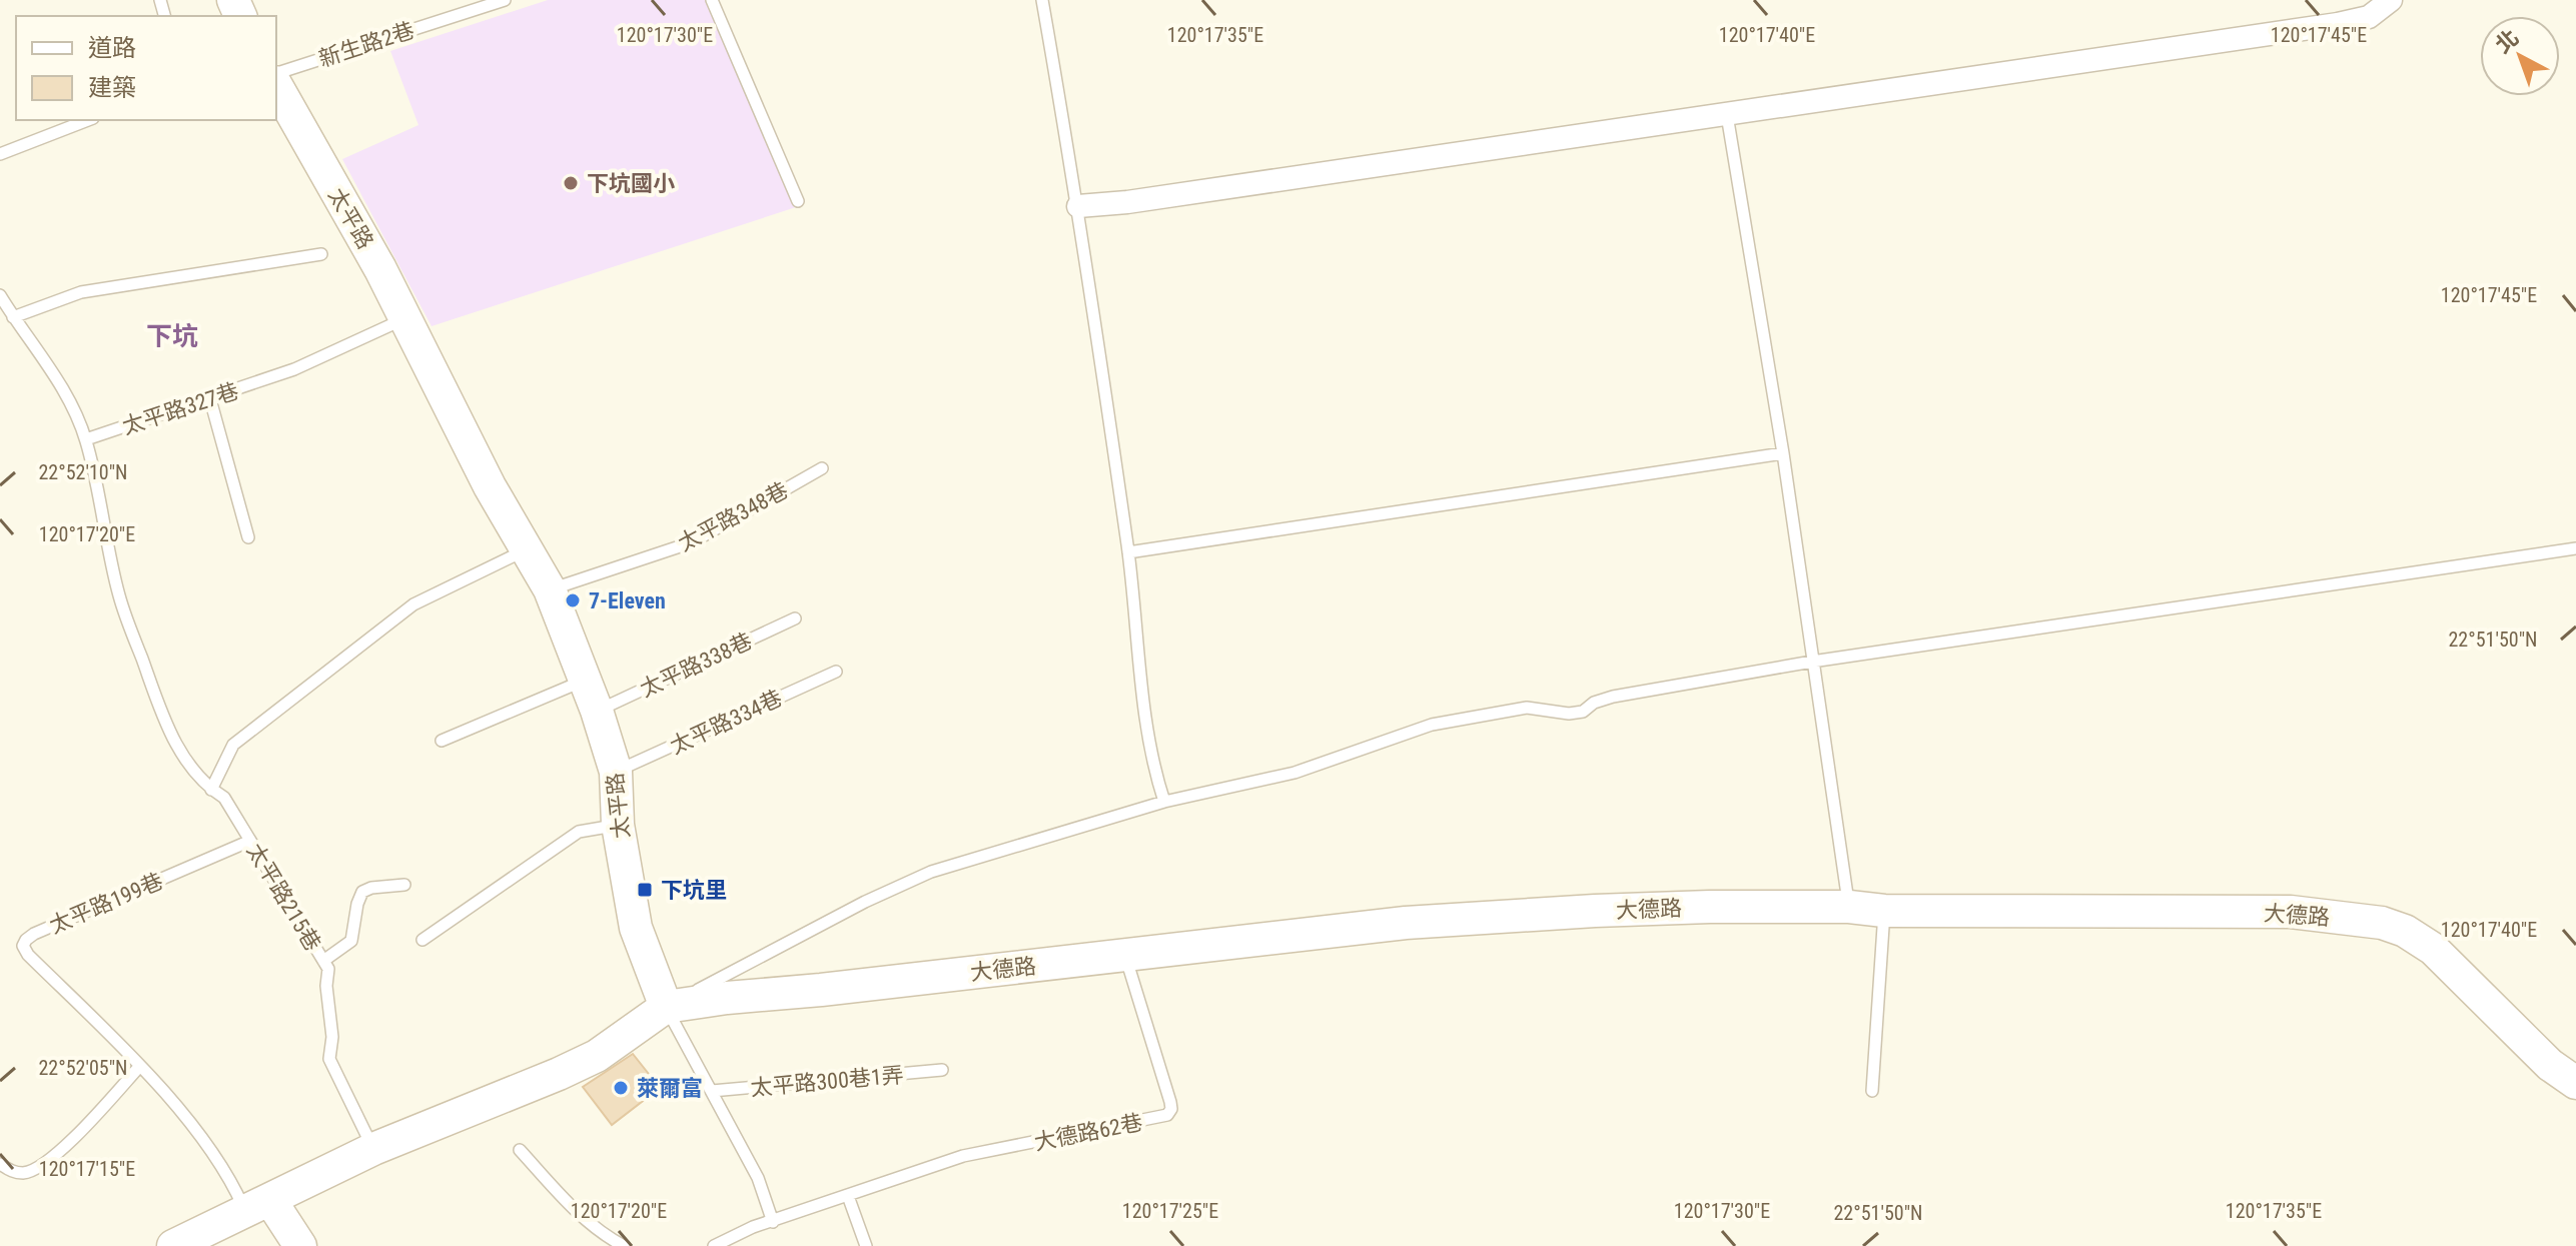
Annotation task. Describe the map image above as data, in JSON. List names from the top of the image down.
{
  "streets": {
    "street": ["太平路", "大德路"],
    "lane": [
      "新生路2巷",
      "太平路327巷",
      "太平路348巷",
      "太平路338巷",
      "太平路334巷",
      "太平路215巷",
      "太平路199巷",
      "太平路300巷1弄",
      "大德路62巷"
    ]
  },
  "crossings": [
    ["太平路", "太平路327巷"],
    ["太平路", "太平路348巷"],
    ["太平路", "太平路338巷"],
    ["太平路", "太平路334巷"],
    ["太平路", "大德路"],
    ["太平路327巷", "太平路215巷"],
    ["太平路215巷", "太平路199巷"],
    ["大德路", "大德路62巷"]
  ],
  "districts": ["下坑"],
  "places": {
    "other": ["下坑國小", "7-Eleven", "萊爾富"],
    "transit": ["下坑里"]
  },
  "legend": ["道路", "建築"],
  "north": "top left",
  "coordinates": [
    "120°17'35\"E",
    "120°17'45\"E",
    "120°17'30\"E",
    "120°17'40\"E",
    "22°52'10\"N",
    "120°17'20\"E",
    "22°51'50\"N",
    "22°52'05\"N",
    "120°17'15\"E",
    "120°17'25\"E"
  ]
}
